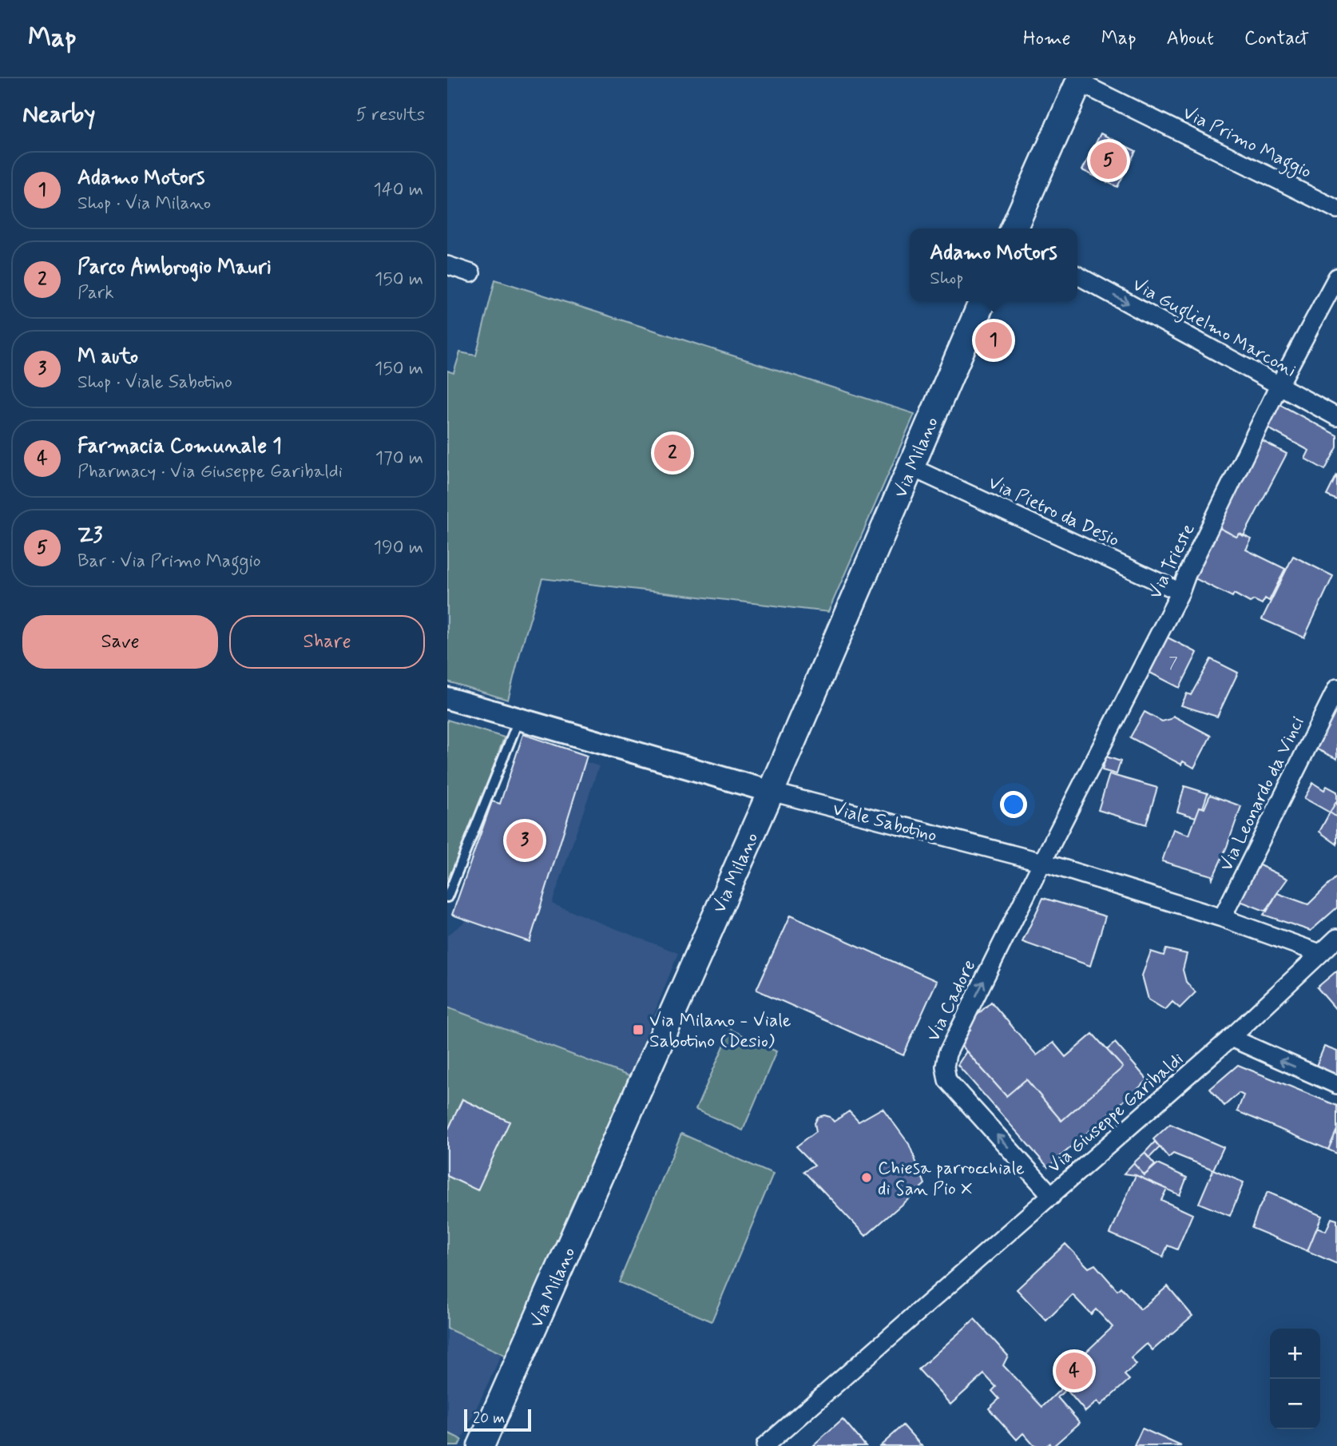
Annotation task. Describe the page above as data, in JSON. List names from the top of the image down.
{
  "streets": {
    "main road": ["Via Milano"],
    "street": [
      "Via Primo Maggio",
      "Via Guglielmo Marconi",
      "Via Pietro da Desio",
      "Via Trieste",
      "Via Leonardo da Vinci",
      "Viale Sabotino",
      "Via Cadore",
      "Via Giuseppe Garibaldi"
    ]
  },
  "crossings": [
    ["Via Guglielmo Marconi", "Via Trieste"],
    ["Via Milano", "Via Pietro da Desio"],
    ["Via Milano", "Viale Sabotino"],
    ["Via Pietro da Desio", "Via Trieste"],
    ["Via Trieste", "Viale Sabotino"],
    ["Via Trieste", "Via Cadore"],
    ["Via Leonardo da Vinci", "Viale Sabotino"],
    ["Viale Sabotino", "Via Cadore"],
    ["Viale Sabotino", "Via Giuseppe Garibaldi"],
    ["Via Cadore", "Via Giuseppe Garibaldi"]
  ],
  "one_way": ["Via Guglielmo Marconi", "Via Cadore"],
  "places": {
    "transit": ["Via Milano - Viale Sabotino (Desio)"],
    "other": ["Chiesa parrocchiale di San Pio X"]
  },
  "house_numbers": ["7"],
  "scale_bar": "20 m",
  "page": {
    "header": "Map",
    "nav": [
      "Home",
      "Map",
      "About",
      "Contact"
    ],
    "heading": ["Nearby", "5 results"],
    "pins": [
      "5",
      "1",
      "2",
      "3",
      "4"
    ],
    "list": [
      {
        "mark": "1",
        "name": "Adamo Motors",
        "note": "Shop · Via Milano",
        "value": "140 m"
      },
      {
        "mark": "2",
        "name": "Parco Ambrogio Mauri",
        "note": "Park",
        "value": "150 m"
      },
      {
        "mark": "3",
        "name": "M auto",
        "note": "Shop · Viale Sabotino",
        "value": "150 m"
      },
      {
        "mark": "4",
        "name": "Farmacia Comunale 1",
        "note": "Pharmacy · Via Giuseppe Garibaldi",
        "value": "170 m"
      },
      {
        "mark": "5",
        "name": "Z3",
        "note": "Bar · Via Primo Maggio",
        "value": "190 m"
      }
    ],
    "popup": ["Adamo Motors", "Shop"],
    "buttons": ["Save", "Share"],
    "map_buttons": ["+", "−"],
    "scale": "20 m"
  }
}
